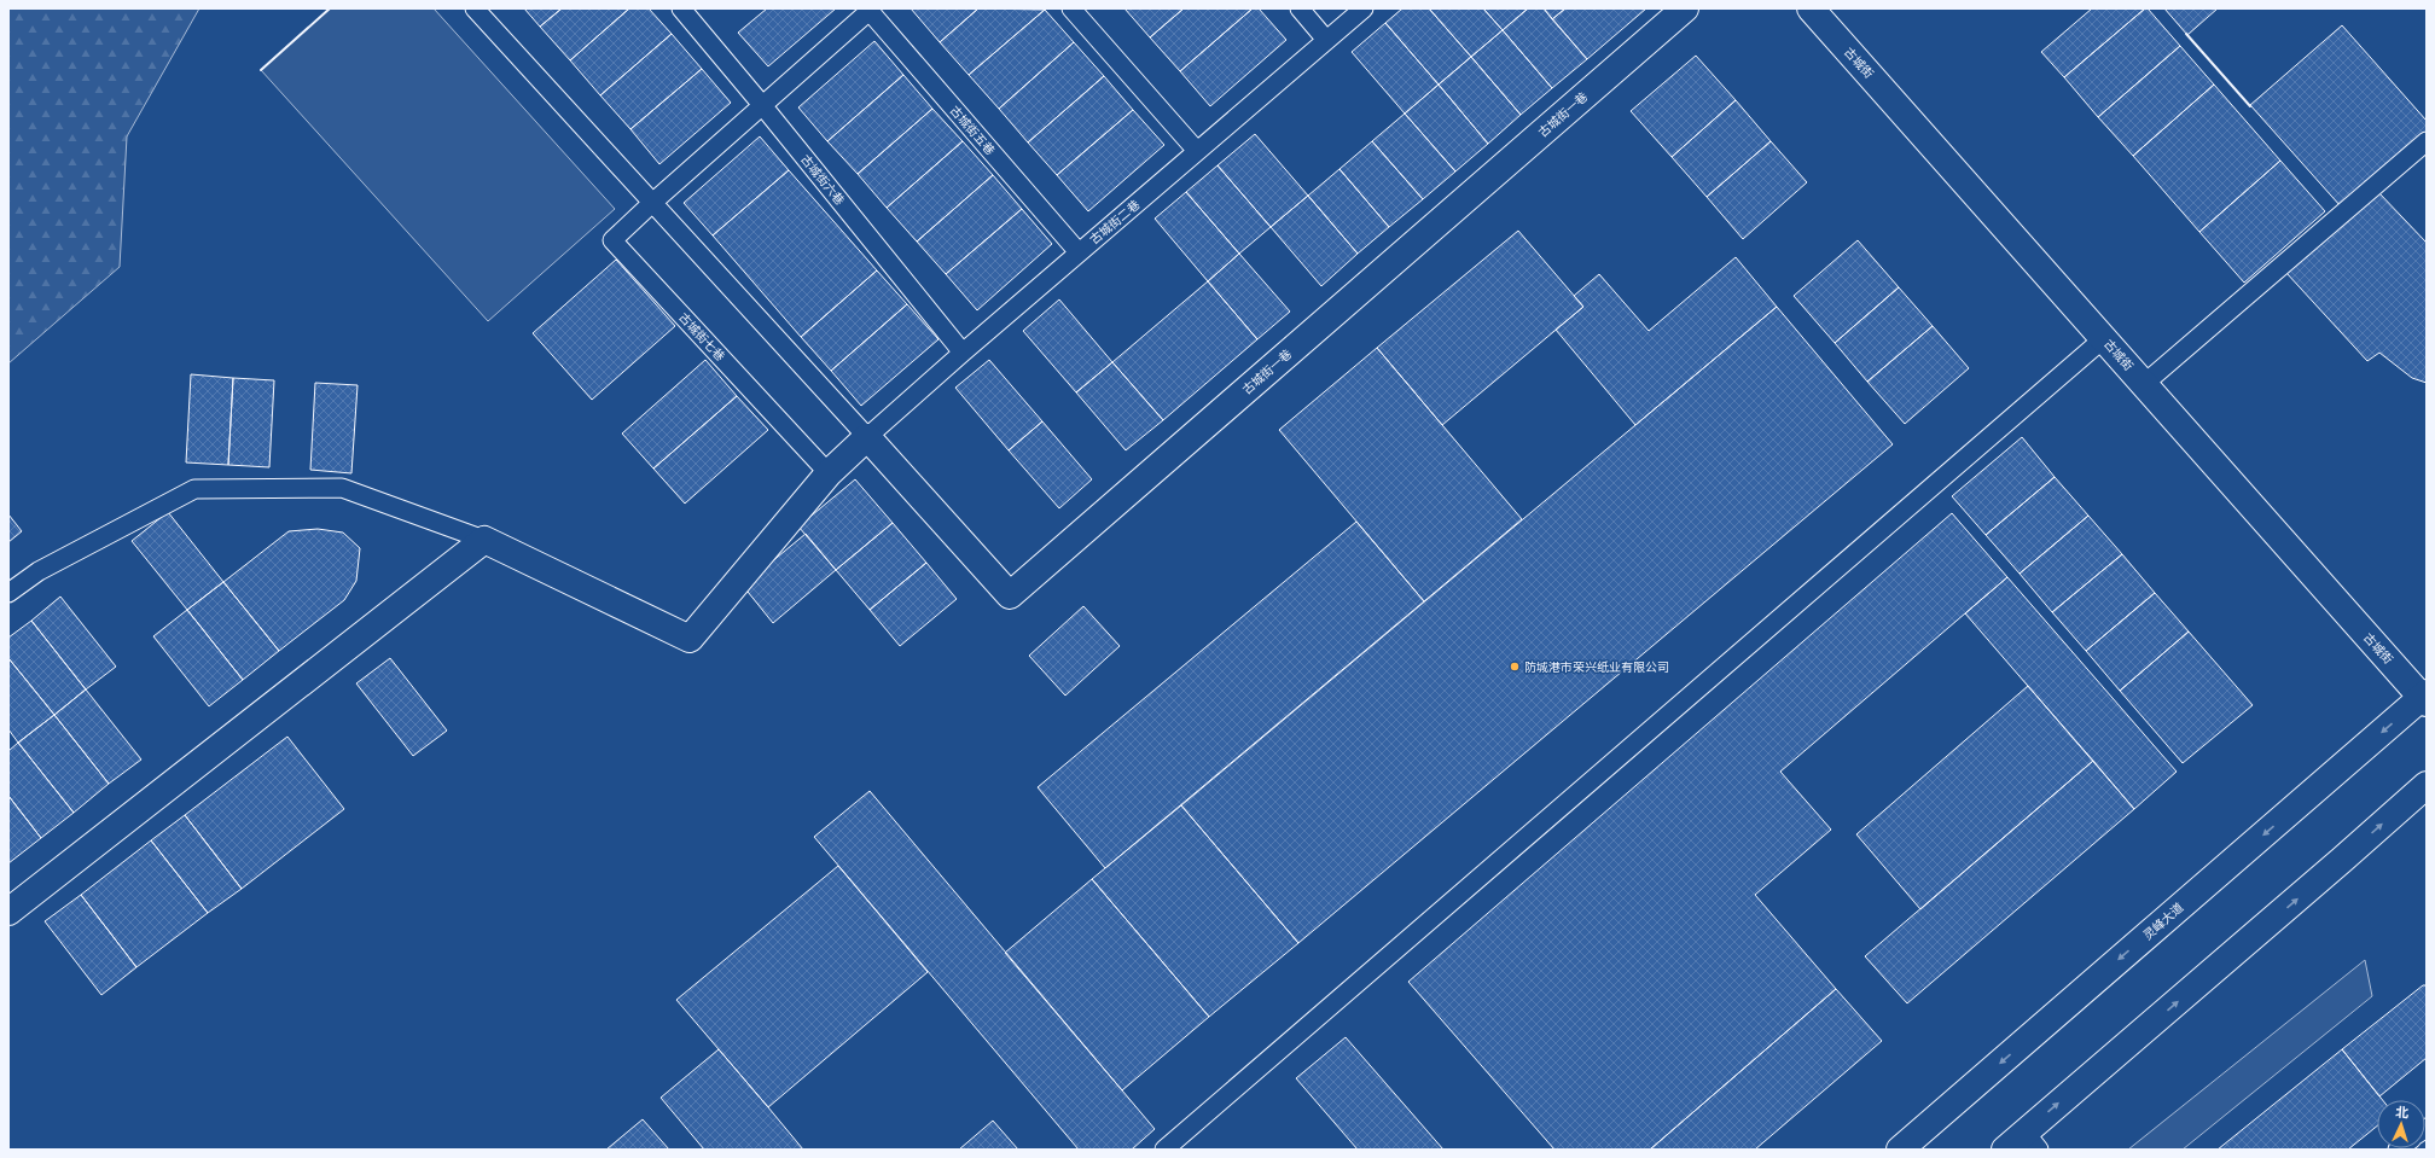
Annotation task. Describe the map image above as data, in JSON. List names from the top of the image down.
{
  "streets": {
    "street": ["古城街", "古城街一巷", "灵峰大道"],
    "lane": [
      "古城街五巷",
      "古城街六巷",
      "古城街二巷",
      "古城街七巷"
    ]
  },
  "crossings": [
    ["古城街", "灵峰大道"],
    ["古城街一巷", "古城街二巷"],
    ["古城街五巷", "古城街二巷"],
    ["古城街六巷", "古城街二巷"]
  ],
  "places": ["防城港市荣兴纸业有限公司"],
  "north": "top"
}
